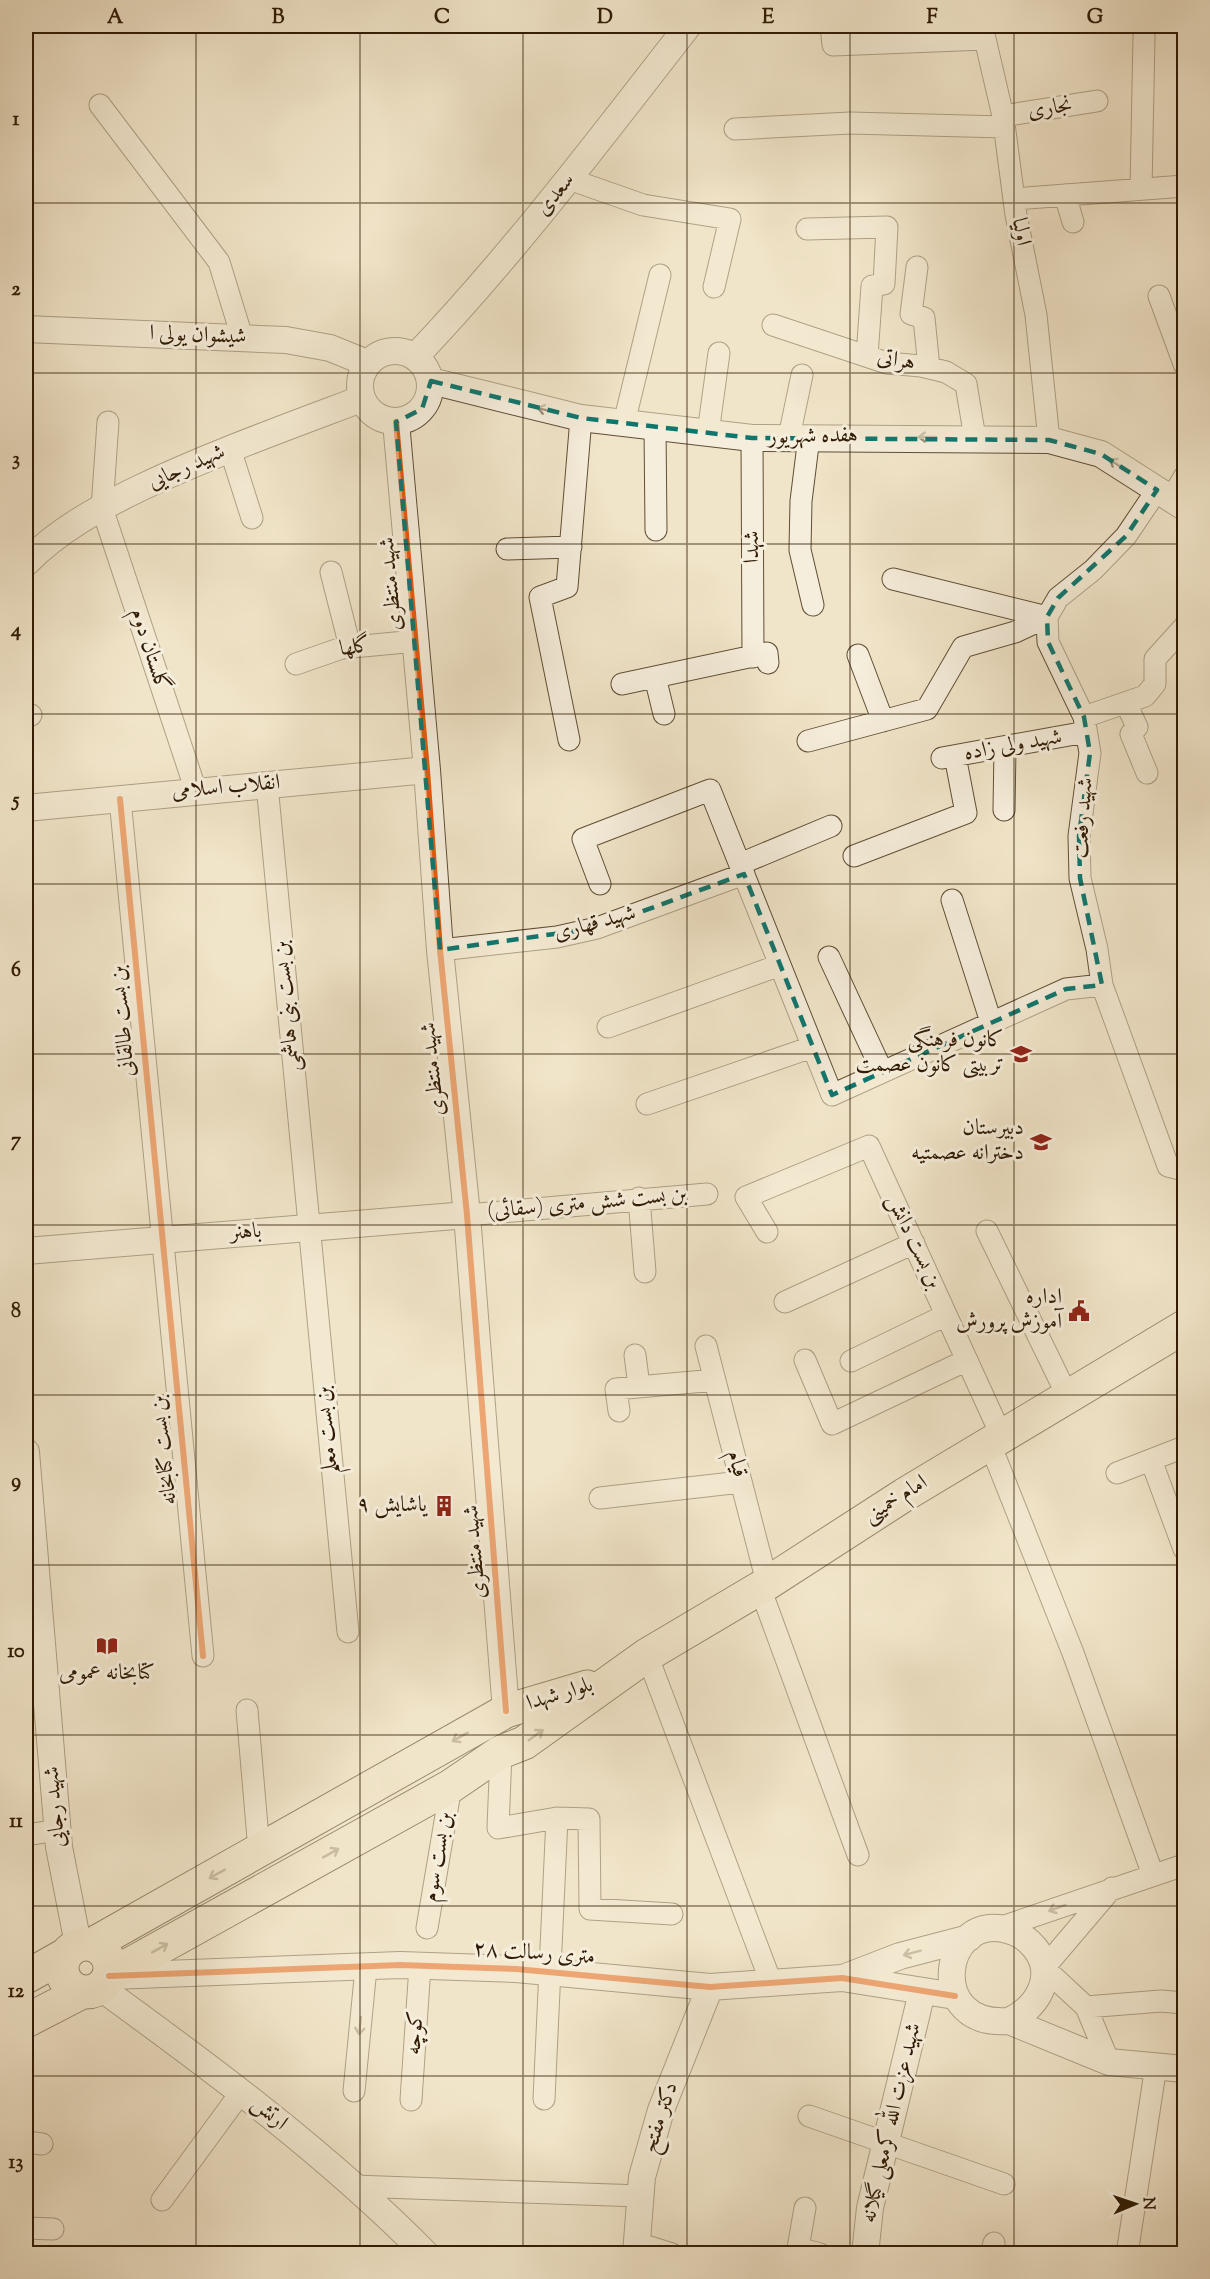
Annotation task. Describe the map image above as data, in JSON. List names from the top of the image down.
{
  "streets": {
    "main road": ["امام خمینی", "بلوار شهدا"],
    "street": [
      "نجاری",
      "سعدی",
      "اولیا",
      "شیشوان یولی ا",
      "هراتی",
      "هفده شهریور",
      "شهید رجایی",
      "شهدا",
      "شهید منتظری",
      "گلها",
      "گلستان دوم",
      "شهید ولی زاده",
      "انقلاب اسلامی",
      "شهید رفعت",
      "شهید قهاری",
      "بن بست بنی هاشمی",
      "بن بست طالقانی",
      "بن بست شش متری (سقائی)",
      "باهنر",
      "بن بست دانش",
      "بن بست معلم",
      "بن بست کتابخانه",
      "قیام",
      "بن بست سوم",
      "۲۸ متری رسالت",
      "کوچه",
      "ارتش",
      "دکتر مفتح",
      "شهید عزت الله کرمعلی گیلانه"
    ]
  },
  "crossings": [
    ["نجاری", "اولیا"],
    ["سعدی", "شیشوان یولی ا"],
    ["سعدی", "هفده شهریور"],
    ["سعدی", "شهید رجایی"],
    ["سعدی", "شهید منتظری"],
    ["اولیا", "هفده شهریور"],
    ["شیشوان یولی ا", "هفده شهریور"],
    ["شیشوان یولی ا", "شهید رجایی"],
    ["شیشوان یولی ا", "شهید منتظری"],
    ["هراتی", "هفده شهریور"],
    ["هفده شهریور", "شهید رجایی"],
    ["هفده شهریور", "شهدا"],
    ["هفده شهریور", "شهید منتظری"],
    ["شهید رجایی", "شهید منتظری"],
    ["شهید رجایی", "گلستان دوم"],
    ["شهید رجایی", "بلوار شهدا"],
    ["شهید رجایی", "۲۸ متری رسالت"],
    ["شهید رجایی", "ارتش"],
    ["شهید منتظری", "گلها"],
    ["شهید منتظری", "انقلاب اسلامی"],
    ["شهید منتظری", "شهید قهاری"],
    ["شهید منتظری", "بن بست شش متری (سقائی)"],
    ["شهید منتظری", "باهنر"],
    ["شهید منتظری", "بلوار شهدا"],
    ["گلستان دوم", "انقلاب اسلامی"],
    ["شهید ولی زاده", "شهید رفعت"],
    ["انقلاب اسلامی", "بن بست بنی هاشمی"],
    ["انقلاب اسلامی", "بن بست طالقانی"],
    ["بن بست بنی هاشمی", "باهنر"],
    ["بن بست بنی هاشمی", "بن بست معلم"],
    ["بن بست طالقانی", "باهنر"],
    ["بن بست طالقانی", "بن بست کتابخانه"],
    ["بن بست شش متری (سقائی)", "باهنر"],
    ["باهنر", "بن بست معلم"],
    ["باهنر", "بن بست کتابخانه"],
    ["بن بست دانش", "امام خمینی"],
    ["قیام", "امام خمینی"],
    ["امام خمینی", "بلوار شهدا"],
    ["بلوار شهدا", "بن بست سوم"],
    ["بلوار شهدا", "۲۸ متری رسالت"],
    ["بلوار شهدا", "ارتش"],
    ["۲۸ متری رسالت", "کوچه"],
    ["۲۸ متری رسالت", "ارتش"],
    ["۲۸ متری رسالت", "دکتر مفتح"],
    ["۲۸ متری رسالت", "شهید عزت الله کرمعلی گیلانه"]
  ],
  "places": {
    "school or university": ["کانون فرهنگی تربیتی کانون عصمت", "دبیرستان دخترانه عصمتیه"],
    "public building": ["اداره آموزش پرورش"],
    "building": ["یاشایش ۹"],
    "library": ["کتابخانه عمومی"]
  },
  "north": "right",
  "grid": {
    "columns": [
      "A",
      "B",
      "C",
      "D",
      "E",
      "F",
      "G"
    ],
    "rows": [
      "1",
      "2",
      "3",
      "4",
      "5",
      "6",
      "7",
      "8",
      "9",
      "10",
      "11",
      "12",
      "13"
    ]
  }
}
